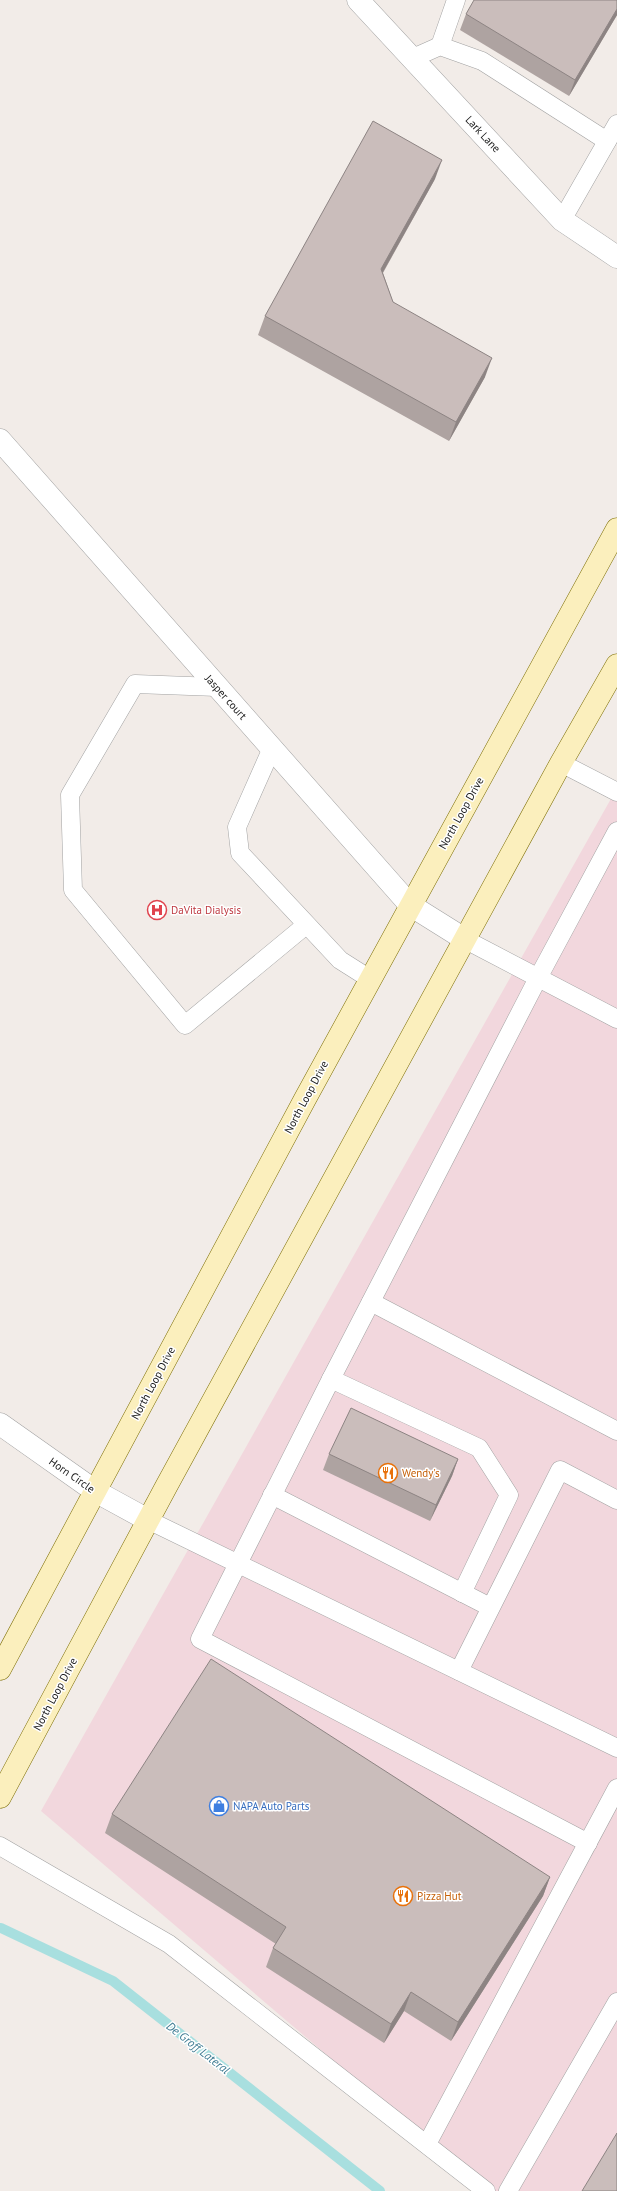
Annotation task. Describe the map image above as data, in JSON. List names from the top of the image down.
{
  "streets": {
    "main road": ["North Loop Drive"],
    "street": ["Lark Lane", "Jasper court", "Horn Circle"]
  },
  "crossings": [
    ["Jasper court", "North Loop Drive"],
    ["North Loop Drive", "Horn Circle"]
  ],
  "water": ["De Groff Lateral"],
  "places": {
    "hospital": ["DaVita Dialysis"],
    "restaurant": ["Wendy's", "Pizza Hut"],
    "shop": ["NAPA Auto Parts"]
  }
}
